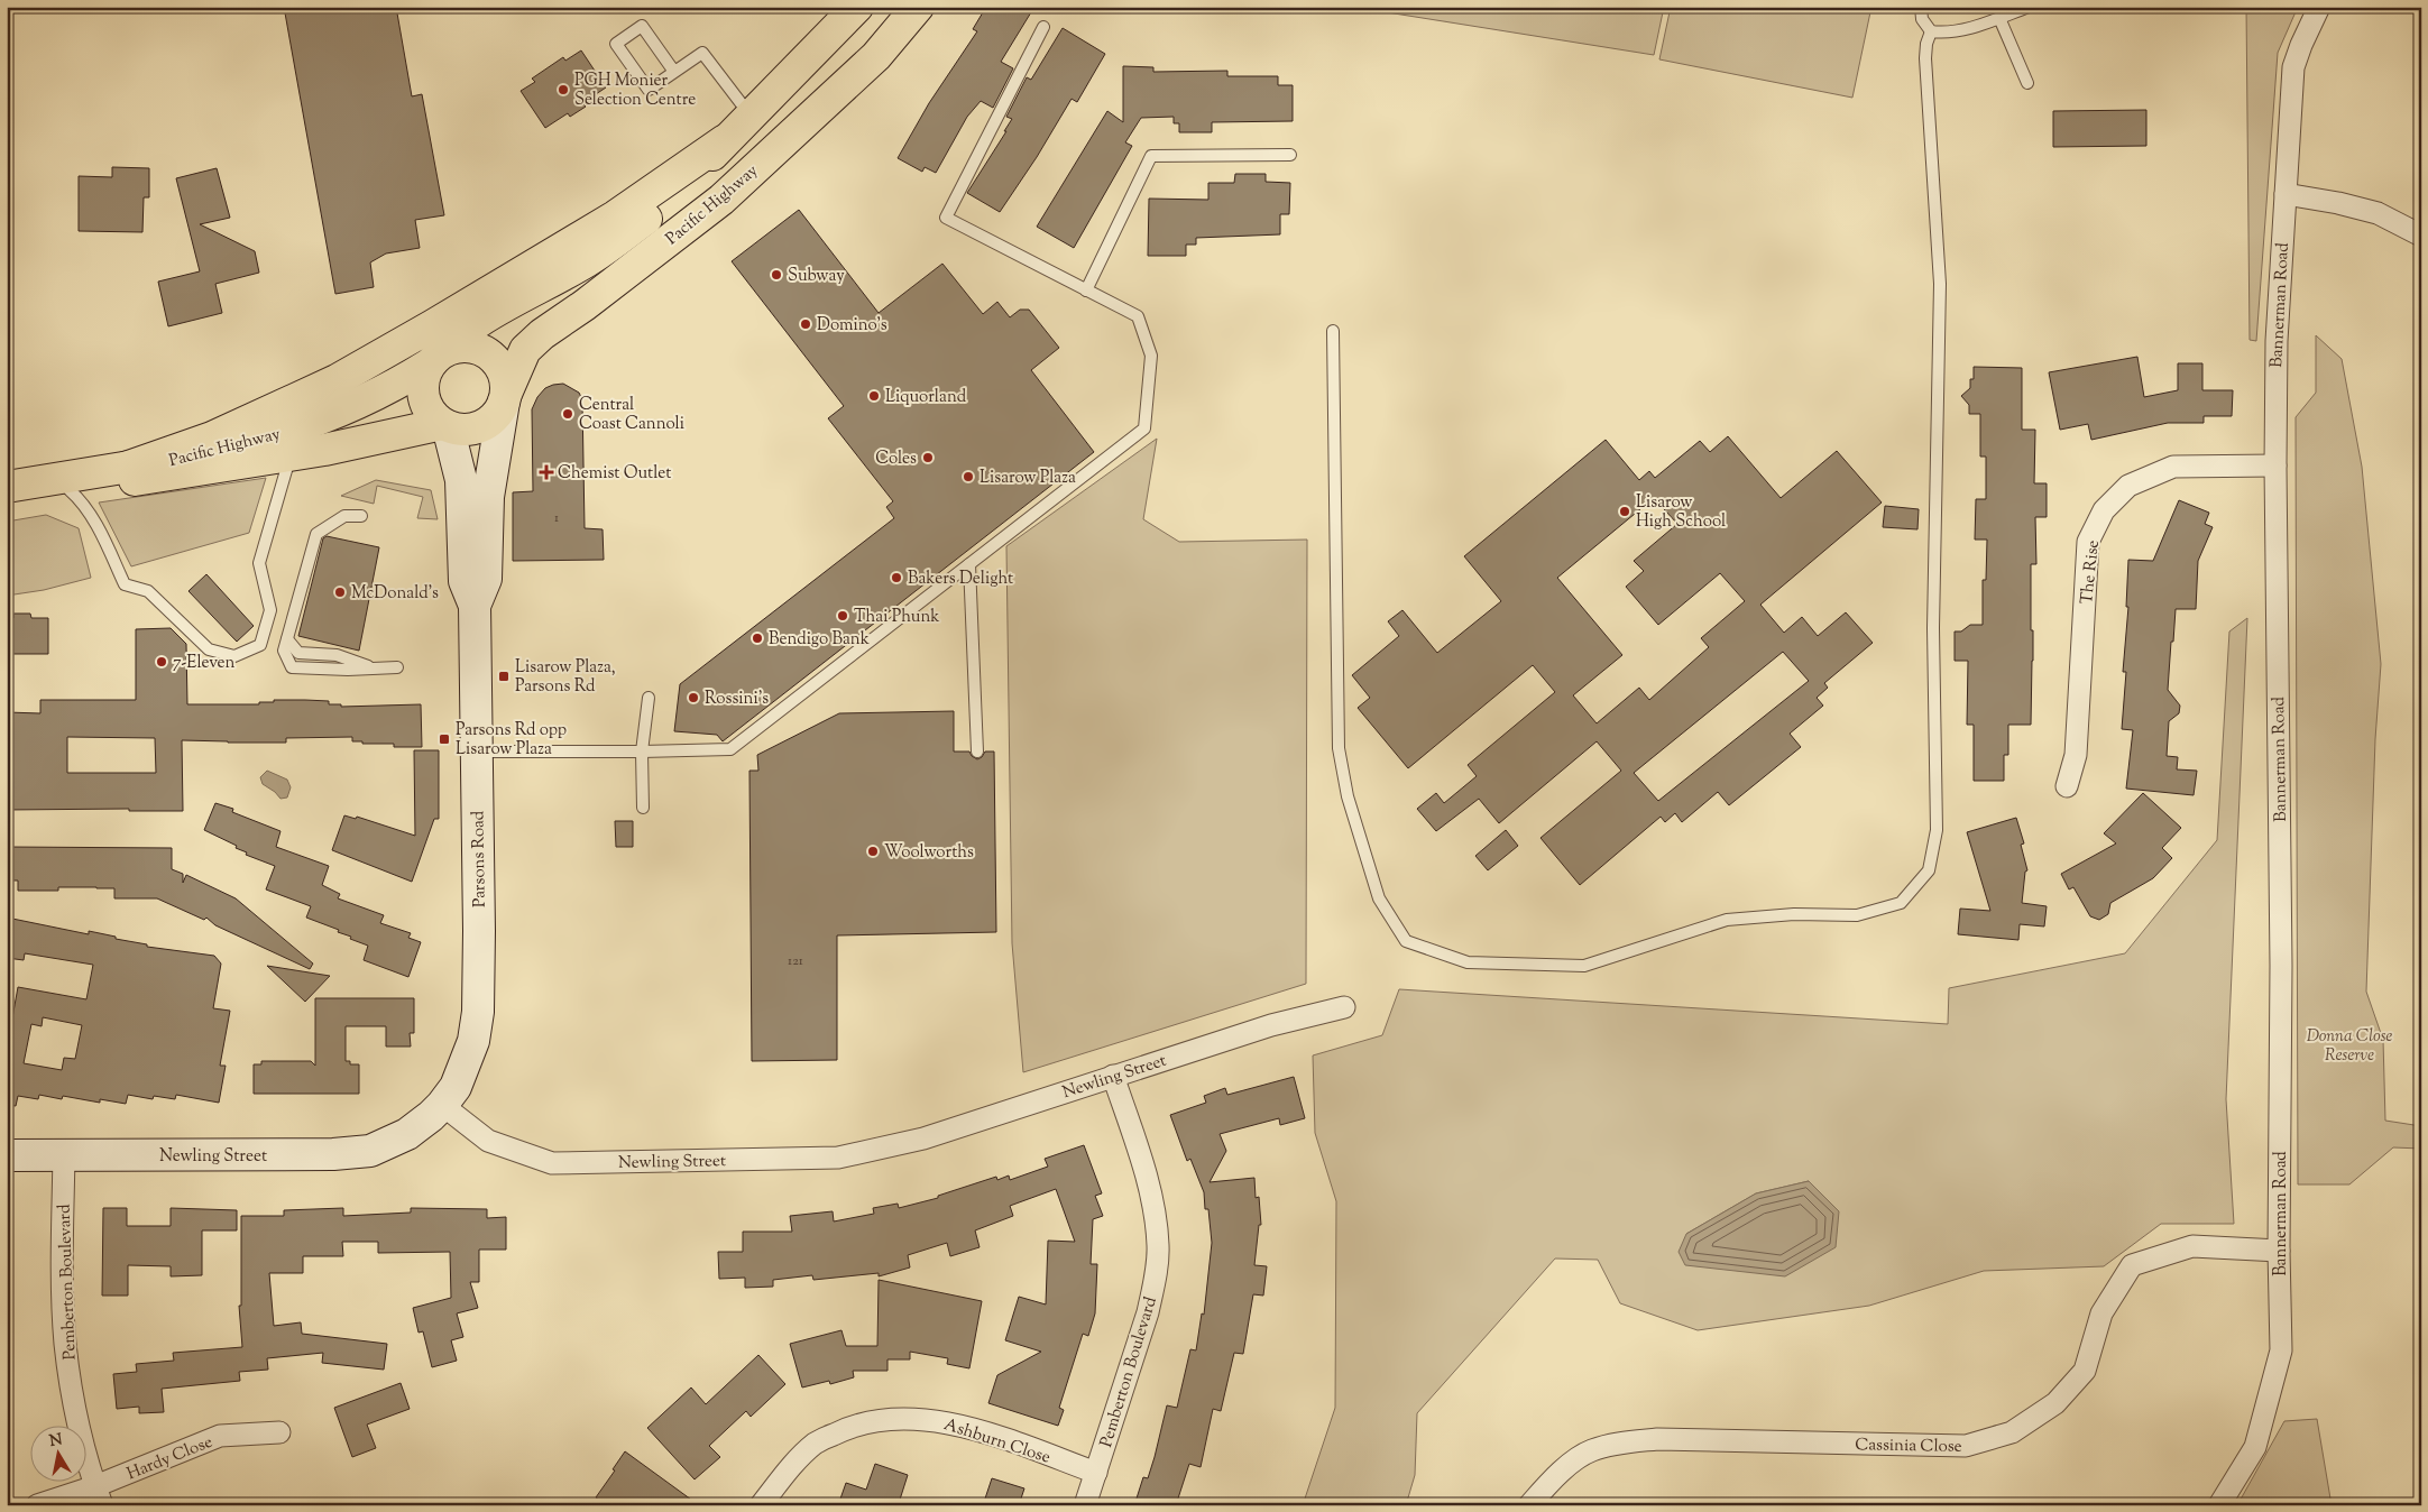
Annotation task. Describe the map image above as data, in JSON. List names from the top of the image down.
{
  "streets": {
    "main road": ["Pacific Highway"],
    "street": [
      "Bannerman Road",
      "The Rise",
      "Parsons Road",
      "Newling Street",
      "Pemberton Boulevard",
      "Ashburn Close",
      "Cassinia Close",
      "Hardy Close"
    ]
  },
  "crossings": [
    ["Pacific Highway", "Parsons Road"],
    ["Bannerman Road", "The Rise"],
    ["Bannerman Road", "Cassinia Close"],
    ["Parsons Road", "Newling Street"],
    ["Newling Street", "Pemberton Boulevard"],
    ["Pemberton Boulevard", "Ashburn Close"],
    ["Pemberton Boulevard", "Hardy Close"]
  ],
  "parks": ["Donna Close Reserve"],
  "places": {
    "other": [
      "PGH Monier Selection Centre",
      "Subway",
      "Domino's",
      "Liquorland",
      "Central Coast Cannoli",
      "Coles",
      "Lisarow Plaza",
      "Lisarow High School",
      "Bakers Delight",
      "McDonald's",
      "Thai Phunk",
      "Bendigo Bank",
      "7-Eleven",
      "Rossini's",
      "Woolworths"
    ],
    "health": ["Chemist Outlet"],
    "transit": ["Lisarow Plaza, Parsons Rd", "Parsons Rd opp Lisarow Plaza"]
  },
  "house_numbers": ["1", "121"],
  "north": "top"
}
